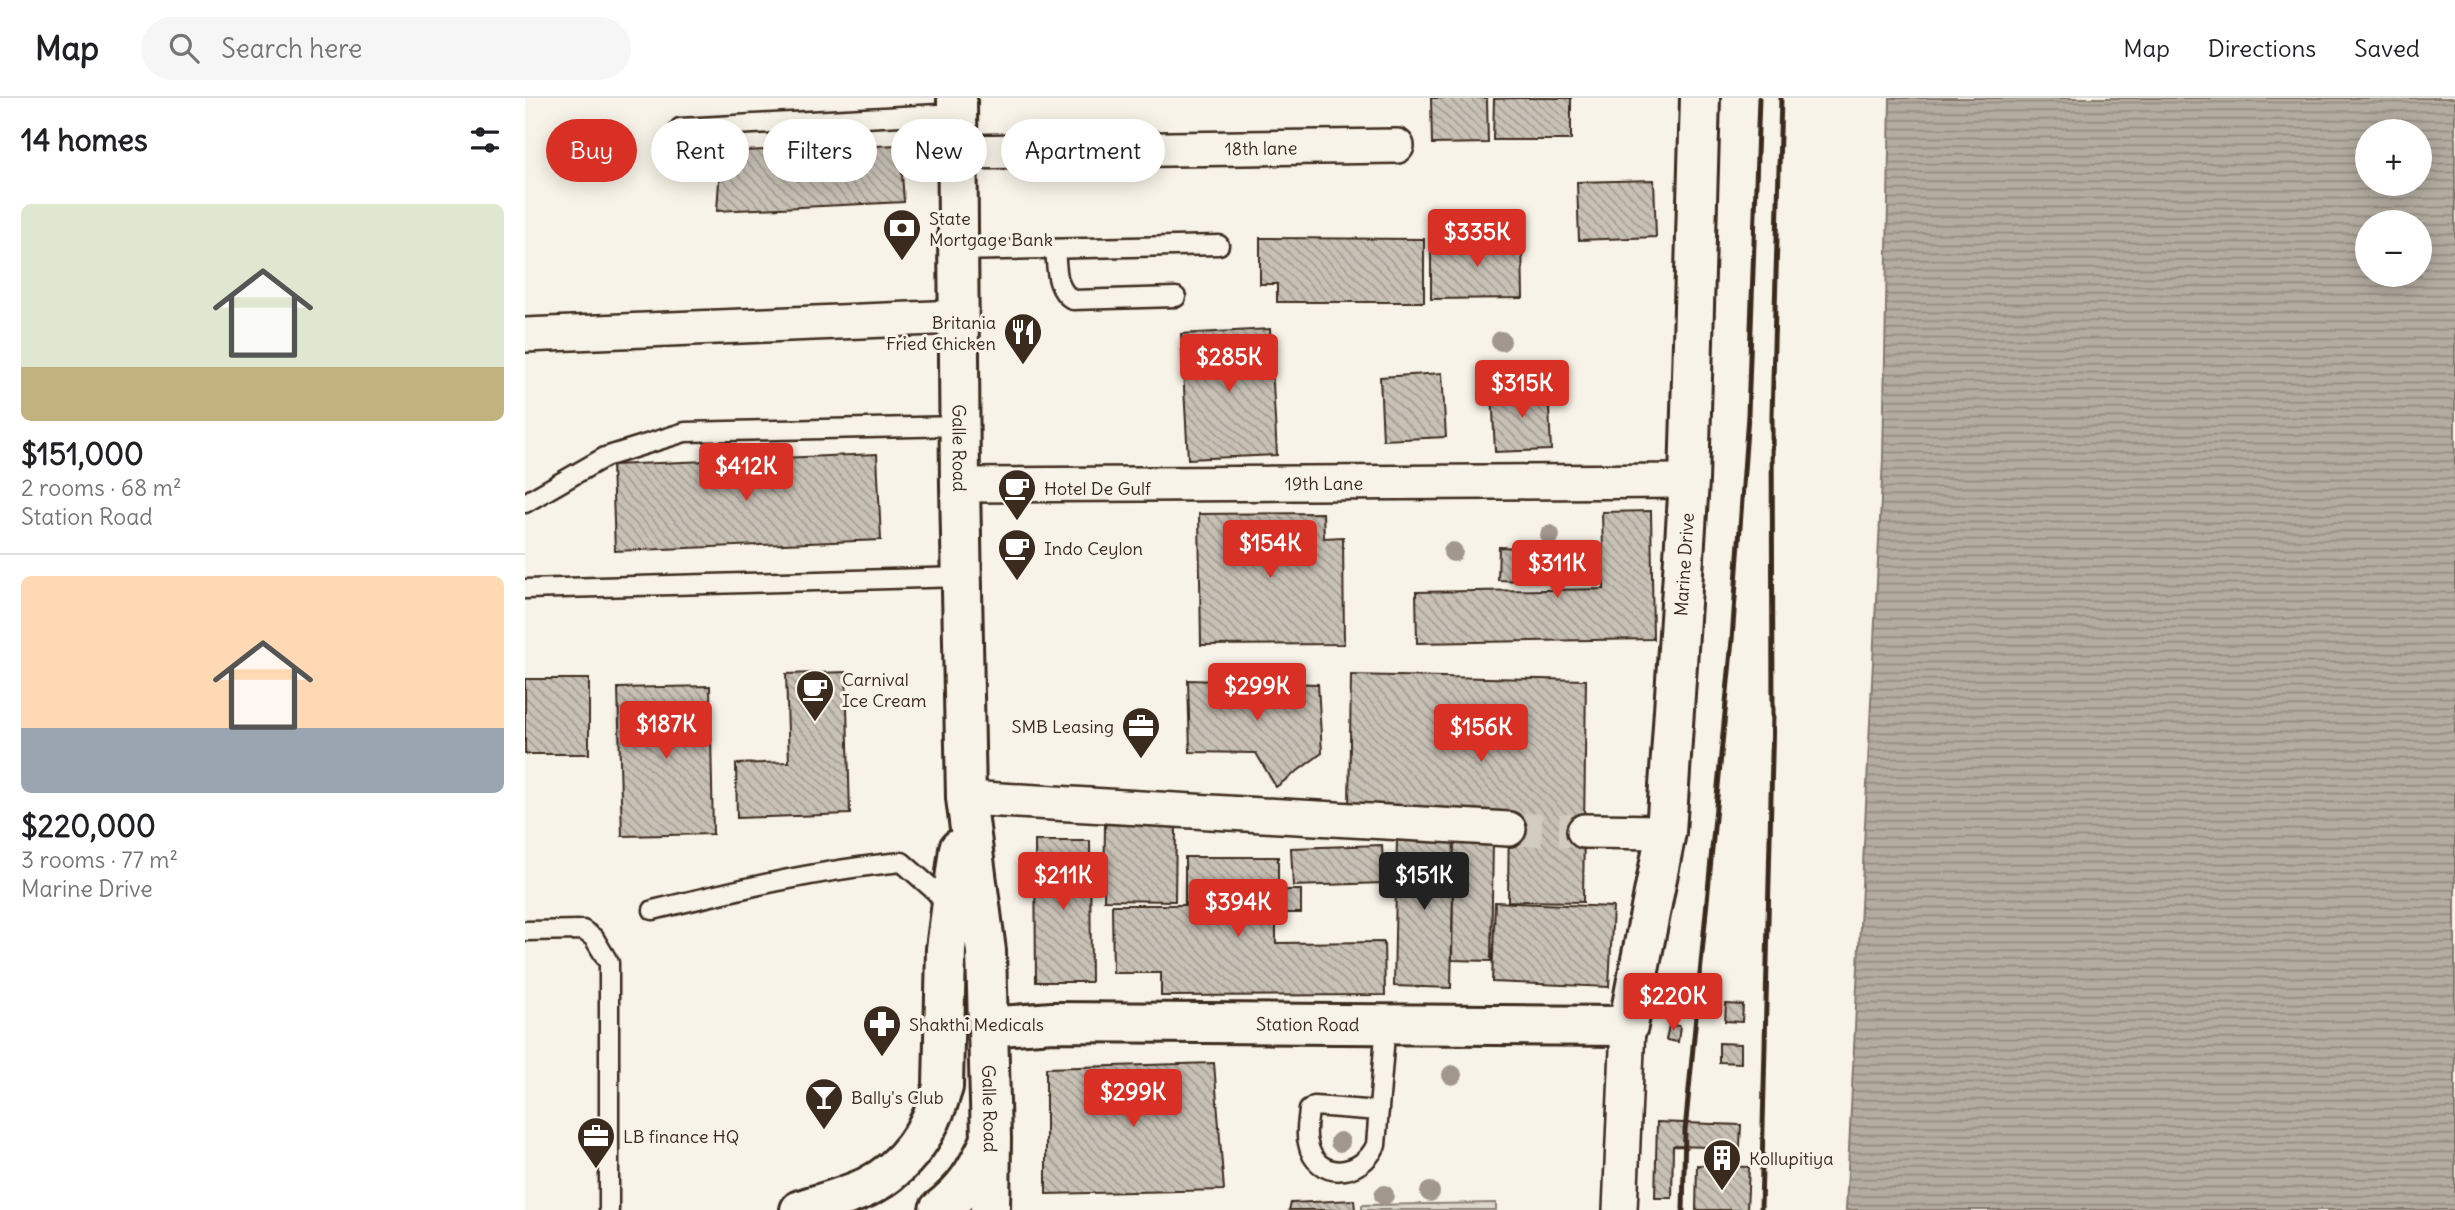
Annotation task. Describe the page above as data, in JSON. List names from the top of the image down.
{
  "streets": {
    "main road": ["Galle Road", "Marine Drive", "Station Road"],
    "street": ["18th lane", "19th Lane"]
  },
  "crossings": [
    ["Galle Road", "19th Lane"],
    ["Galle Road", "Station Road"],
    ["19th Lane", "Marine Drive"],
    ["Marine Drive", "Station Road"]
  ],
  "places": {
    "bank": ["State Mortgage Bank"],
    "restaurant": ["Britania Fried Chicken"],
    "cafe": ["Hotel De Gulf", "Indo Ceylon", "Carnival Ice Cream"],
    "office": ["SMB Leasing", "LB finance HQ"],
    "pharmacy": ["Shakthi Medicals"],
    "bar": ["Bally's Club"],
    "building": ["Kollupitiya"]
  },
  "page": {
    "header": "Map",
    "search": "Search here",
    "nav": ["Map", "Directions", "Saved"],
    "heading": "14 homes",
    "map_buttons": ["+", "−"],
    "chip": [
      "Buy",
      "Rent",
      "Filters",
      "New",
      "Apartment"
    ],
    "list": [
      {
        "name": "$151,000",
        "note": "2 rooms · 68 m² · Station Road"
      },
      {
        "name": "$220,000",
        "note": "3 rooms · 77 m² · Marine Drive"
      }
    ],
    "price": [
      "$335K",
      "$285K",
      "$315K",
      "$412K",
      "$154K",
      "$311K",
      "$299K",
      "$187K",
      "$156K",
      "$211K",
      "$151K",
      "$394K",
      "$220K",
      "$299K"
    ]
  }
}
